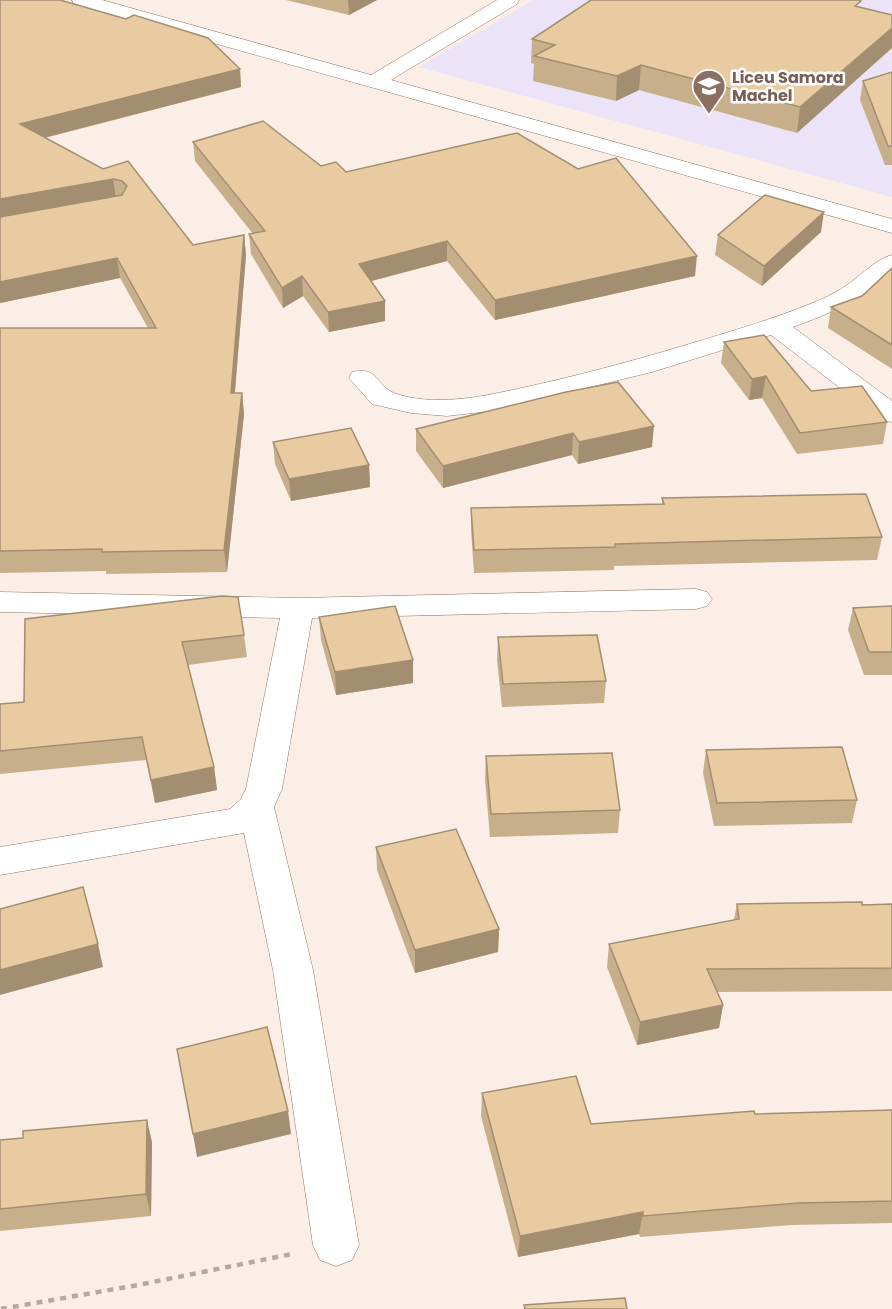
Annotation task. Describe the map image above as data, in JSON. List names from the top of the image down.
{
  "places": {
    "school or university": ["Liceu Samora Machel"]
  }
}
